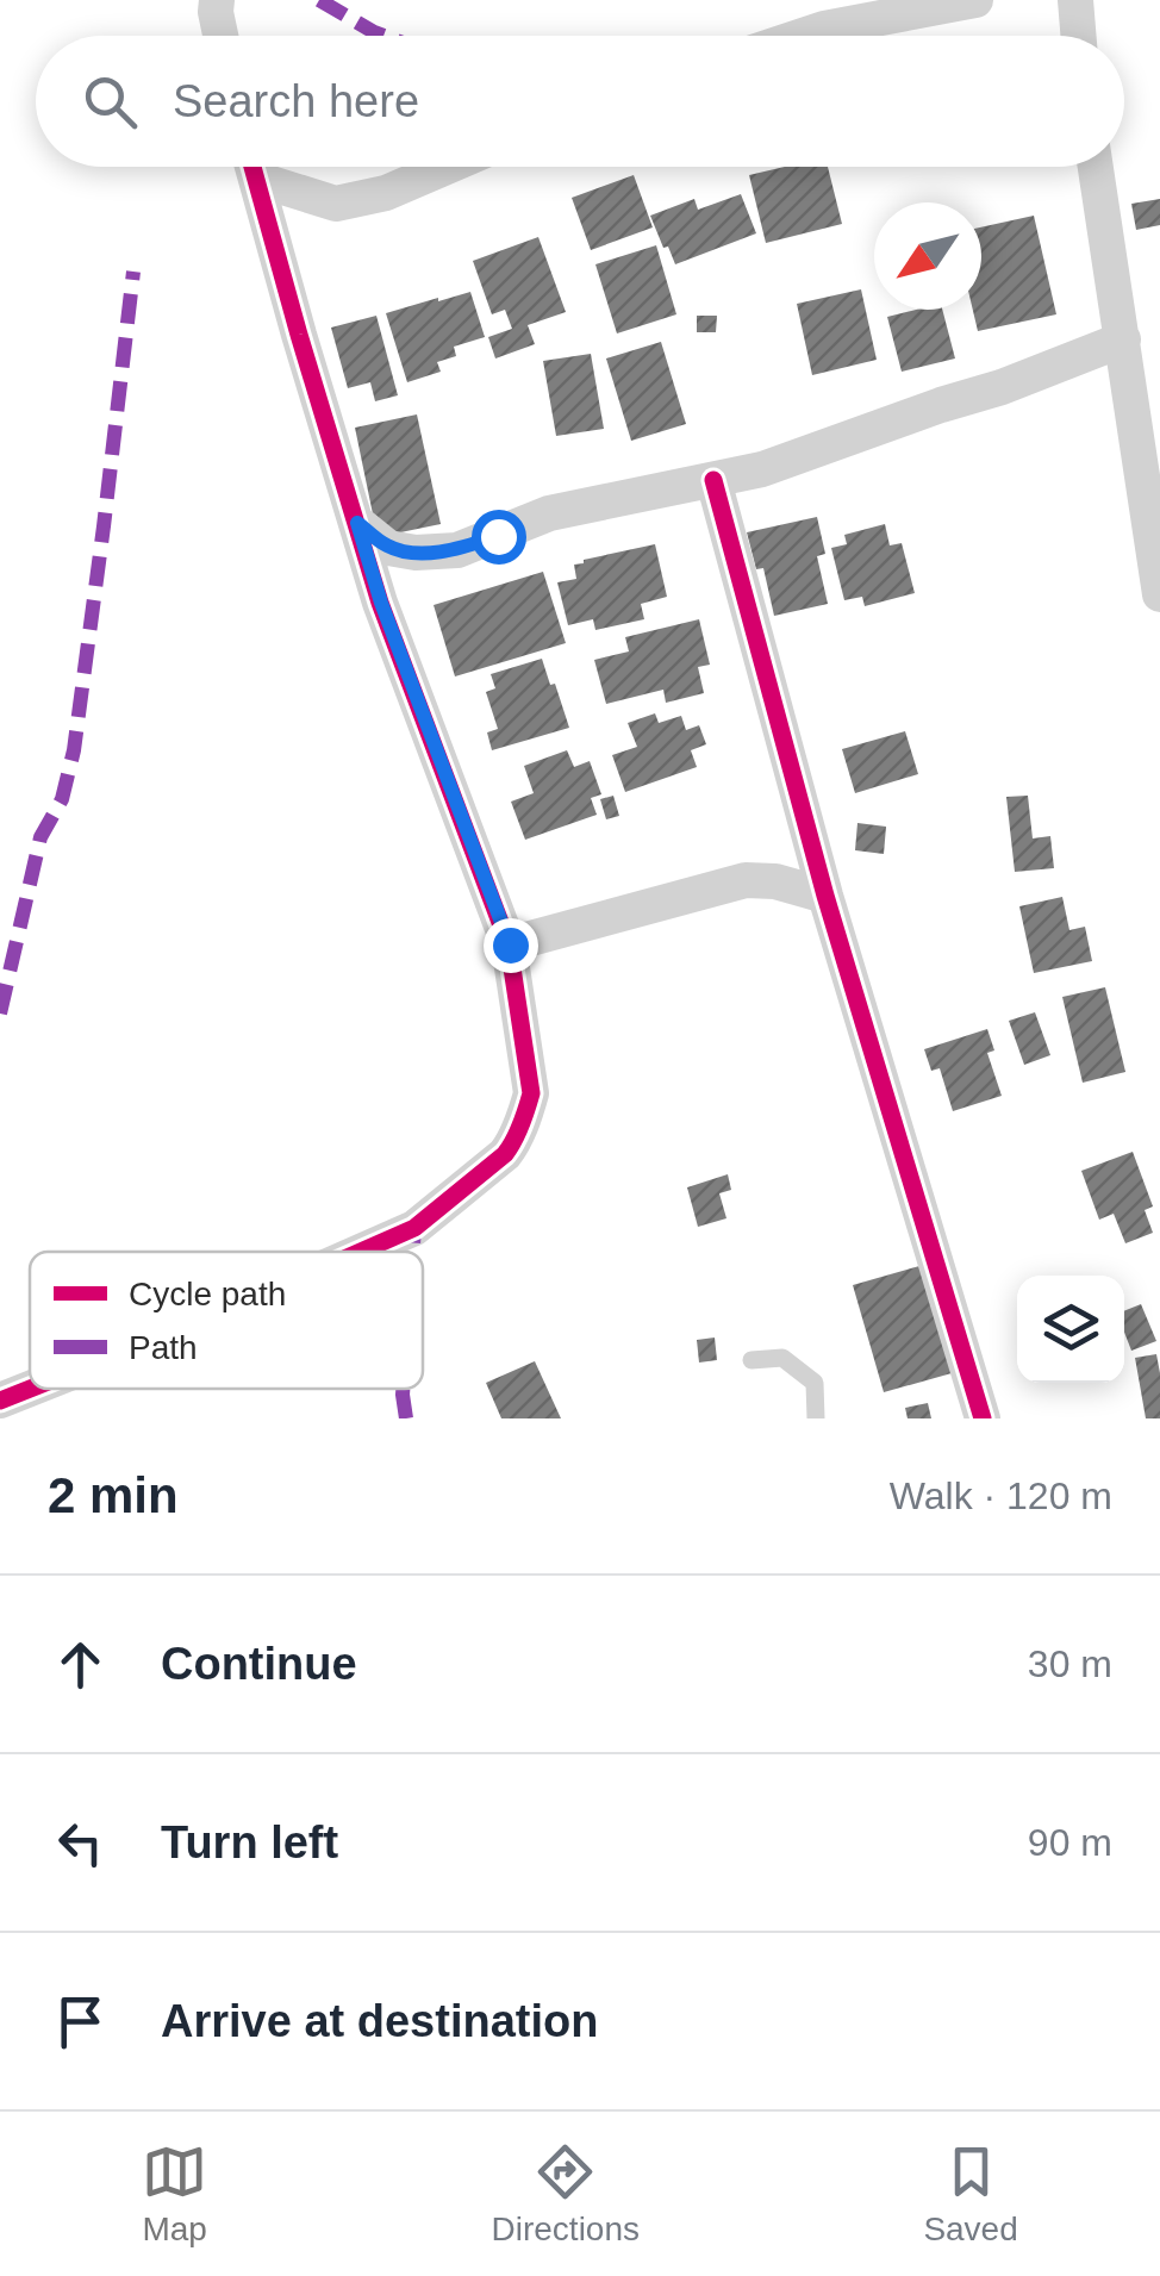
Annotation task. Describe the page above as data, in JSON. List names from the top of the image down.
{
  "legend": ["Cycle path", "Path"],
  "north": "bottom left",
  "page": {
    "search": "Search here",
    "heading": ["2 min", "Walk · 120 m"],
    "list": [
      ["Continue", "30 m"],
      ["Turn left", "90 m"],
      "Arrive at destination"
    ],
    "nav": ["Map", "Directions", "Saved"]
  }
}
